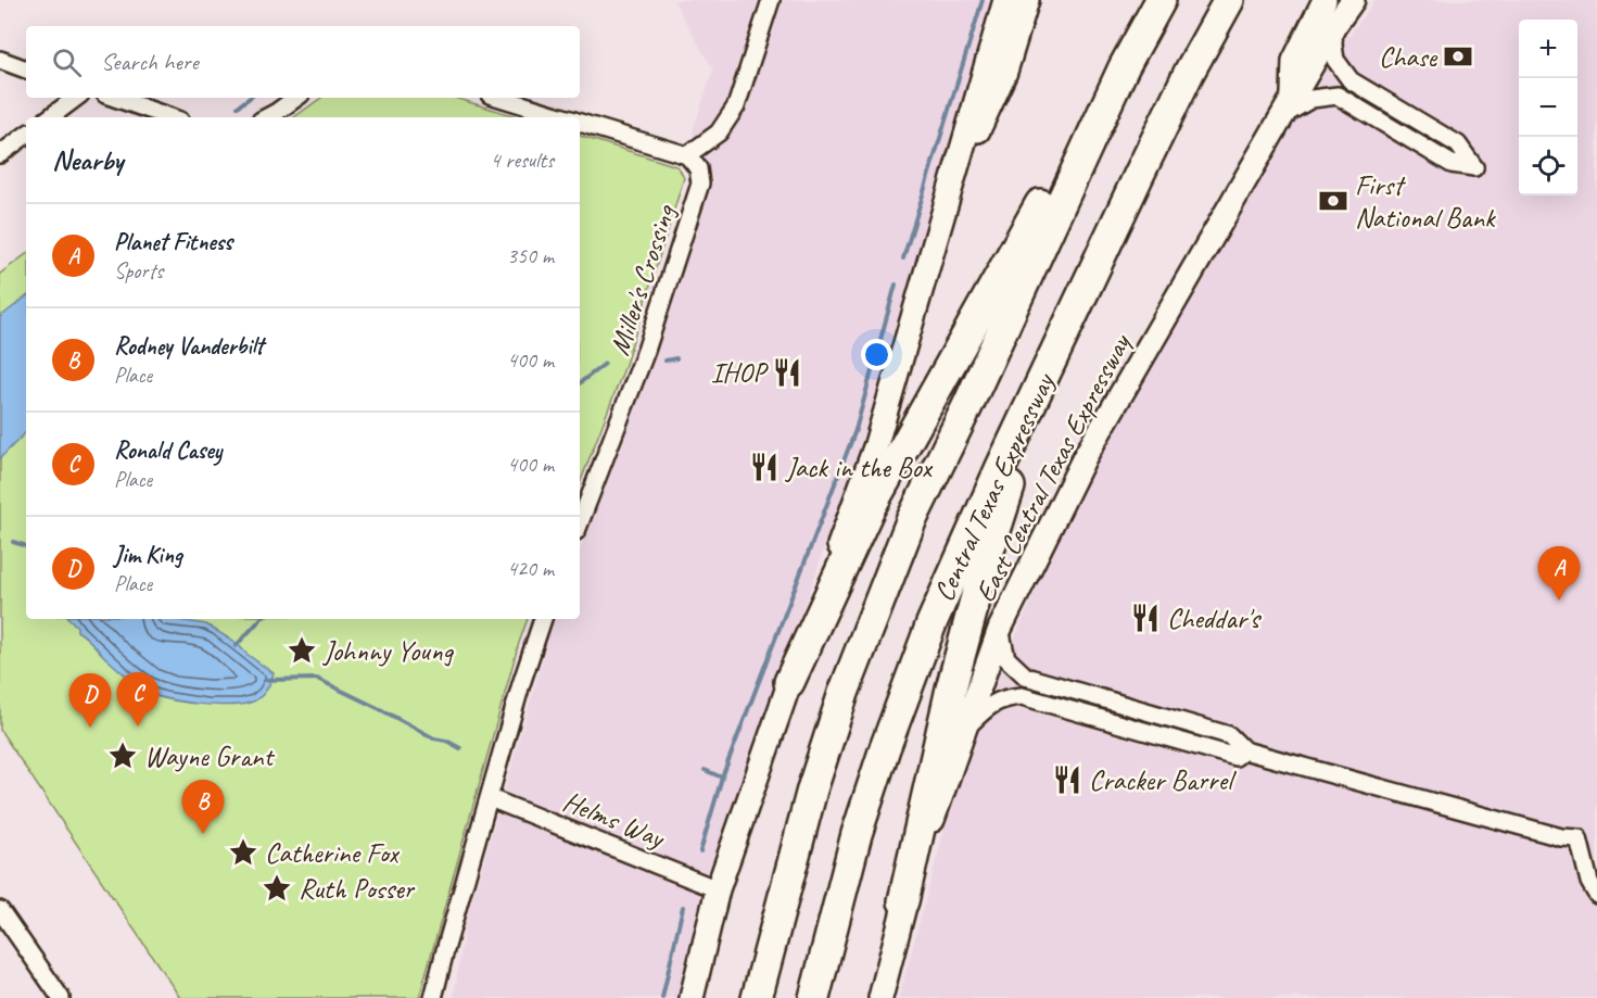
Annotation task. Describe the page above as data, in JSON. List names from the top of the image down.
{
  "streets": {
    "highway": ["Central Texas Expressway"],
    "main road": ["East Central Texas Expressway"],
    "street": ["Miller's Crossing", "Helms Way"]
  },
  "places": {
    "bank": ["Chase", "First National Bank"],
    "restaurant": [
      "IHOP",
      "Jack in the Box",
      "Cheddar's",
      "Cracker Barrel"
    ],
    "place": [
      "Johnny Young",
      "Wayne Grant",
      "Catherine Fox",
      "Ruth Posser"
    ]
  },
  "page": {
    "map_buttons": ["+", "−"],
    "search": "Search here",
    "heading": ["Nearby", "4 results"],
    "list": [
      {
        "mark": "A",
        "name": "Planet Fitness",
        "note": "Sports",
        "value": "350 m"
      },
      {
        "mark": "B",
        "name": "Rodney Vanderbilt",
        "note": "Place",
        "value": "400 m"
      },
      {
        "mark": "C",
        "name": "Ronald Casey",
        "note": "Place",
        "value": "400 m"
      },
      {
        "mark": "D",
        "name": "Jim King",
        "note": "Place",
        "value": "420 m"
      }
    ],
    "pins": [
      "A",
      "C",
      "D",
      "B"
    ]
  }
}
